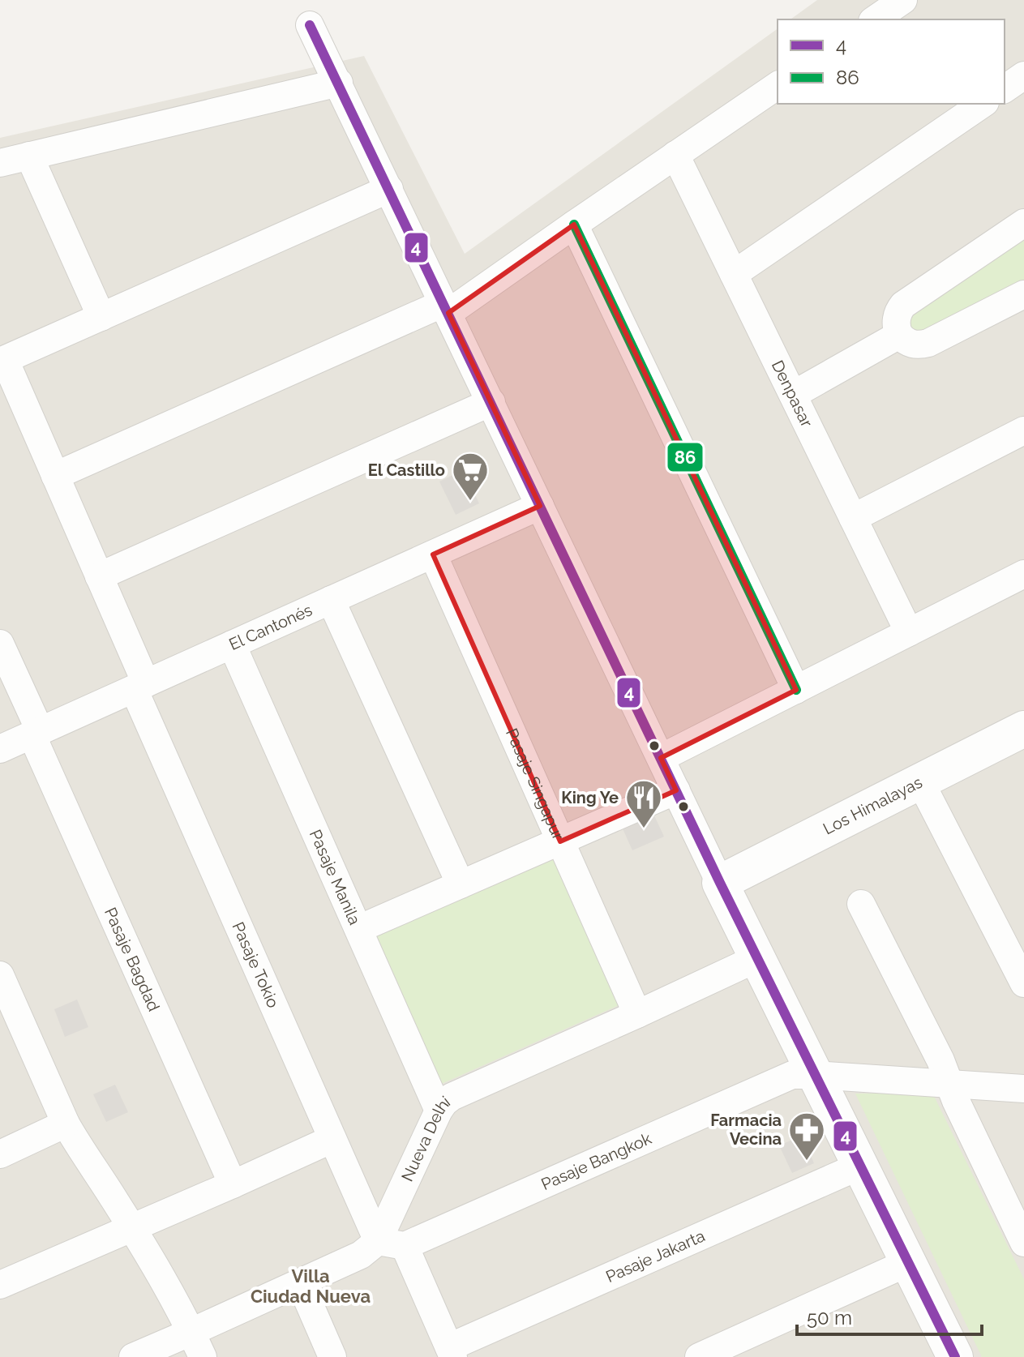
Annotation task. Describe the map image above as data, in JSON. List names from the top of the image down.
{
  "streets": {
    "street": [
      "Denpasar",
      "El Cantonés",
      "Pasaje Singapur",
      "Los Himalayas",
      "Pasaje Manila",
      "Pasaje Bagdad",
      "Pasaje Tokio",
      "Nueva Delhi",
      "Pasaje Bangkok",
      "Pasaje Jakarta"
    ]
  },
  "crossings": [
    ["El Cantonés", "Pasaje Singapur"],
    ["El Cantonés", "Pasaje Manila"],
    ["El Cantonés", "Pasaje Bagdad"],
    ["El Cantonés", "Pasaje Tokio"],
    ["Pasaje Singapur", "Nueva Delhi"],
    ["Pasaje Manila", "Nueva Delhi"],
    ["Pasaje Tokio", "Nueva Delhi"],
    ["Pasaje Tokio", "Pasaje Bangkok"],
    ["Pasaje Tokio", "Pasaje Jakarta"],
    ["Nueva Delhi", "Pasaje Bangkok"]
  ],
  "districts": ["Villa Ciudad Nueva"],
  "places": {
    "supermarket": ["El Castillo"],
    "restaurant": ["King Ye"],
    "pharmacy": ["Farmacia Vecina"]
  },
  "lines": ["transit line 4", "transit line 86"],
  "legend": ["4", "86"],
  "scale_bar": "50 m"
}
